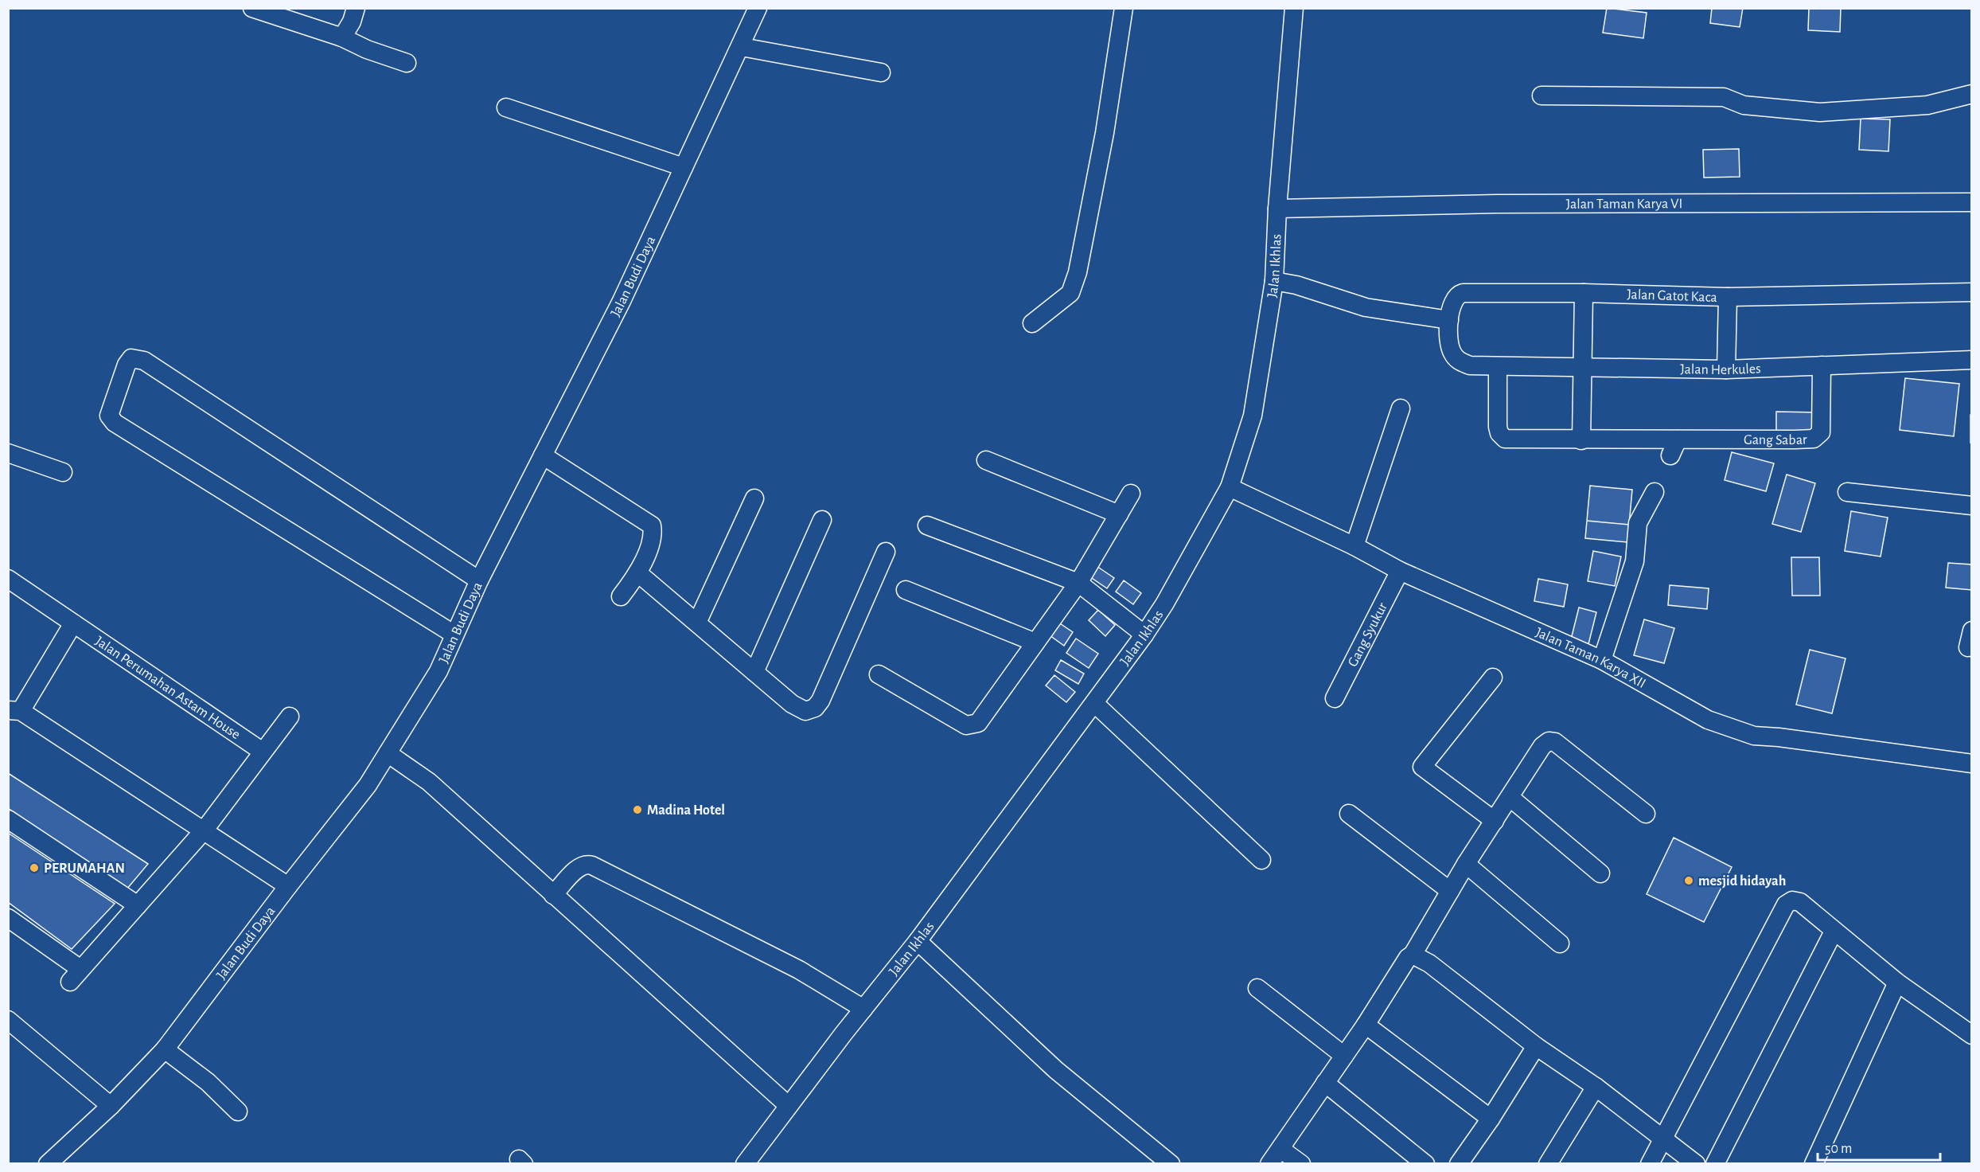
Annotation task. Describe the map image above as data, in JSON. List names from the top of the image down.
{
  "streets": {
    "street": [
      "Jalan Taman Karya VI",
      "Jalan Ikhlas",
      "Jalan Budi Daya",
      "Jalan Gatot Kaca",
      "Jalan Herkules",
      "Gang Sabar",
      "Gang Syukur",
      "Jalan Taman Karya XII",
      "Jalan Perumahan Astam House"
    ]
  },
  "crossings": [
    ["Jalan Taman Karya VI", "Jalan Ikhlas"],
    ["Jalan Ikhlas", "Jalan Taman Karya XII"],
    ["Jalan Gatot Kaca", "Jalan Herkules"],
    ["Jalan Herkules", "Gang Sabar"],
    ["Gang Syukur", "Jalan Taman Karya XII"]
  ],
  "places": ["Madina Hotel", "PERUMAHAN", "mesjid hidayah"],
  "scale_bar": "50 m"
}
